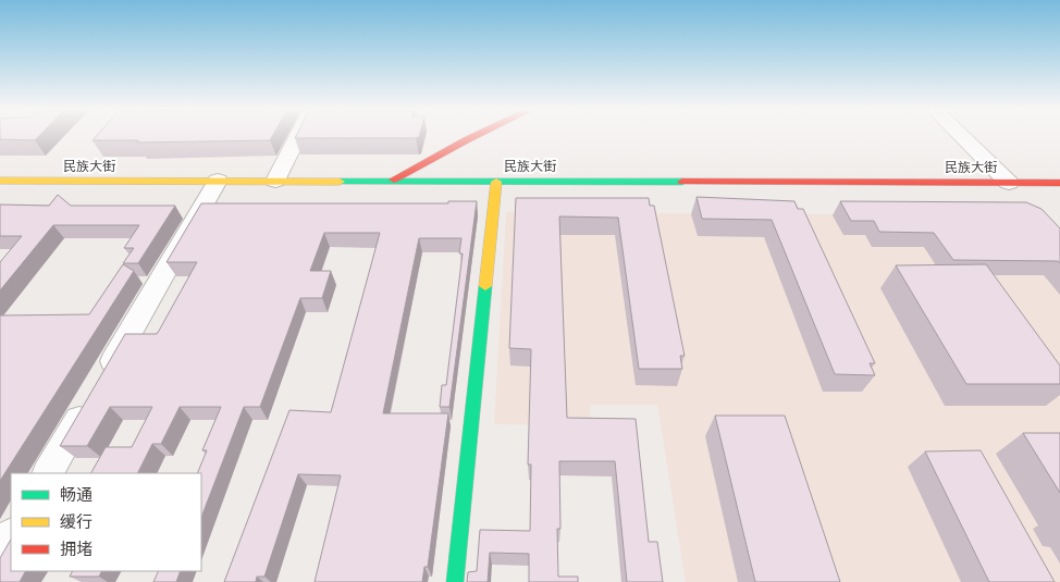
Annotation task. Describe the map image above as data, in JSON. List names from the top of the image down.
{
  "streets": {
    "main road": ["民族大街"]
  },
  "legend": ["畅通", "缓行", "拥堵"]
}
